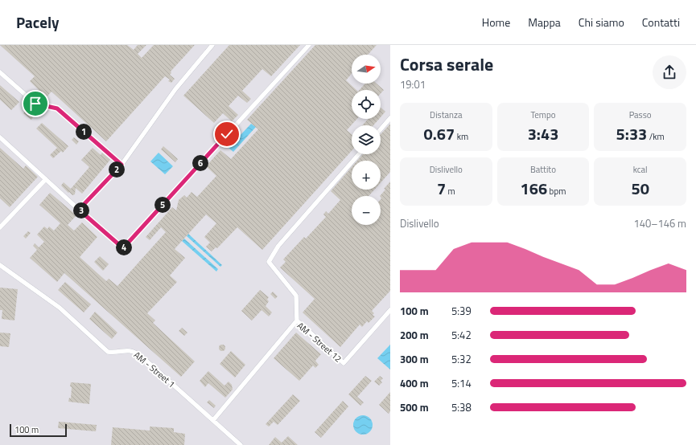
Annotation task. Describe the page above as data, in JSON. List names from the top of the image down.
{
  "streets": {
    "lane": ["AM - Street 12", "AM - Street 1"]
  },
  "crossings": [
    ["AM - Street 12", "AM - Street 1"]
  ],
  "scale_bar": "100 m",
  "north": "right",
  "page": {
    "header": "Pacely",
    "nav": [
      "Home",
      "Mappa",
      "Chi siamo",
      "Contatti"
    ],
    "heading": ["Corsa serale", "19:01"],
    "map_buttons": ["+", "−"],
    "stats": [
      ["Distanza", "0.67 km"],
      ["Tempo", "3:43"],
      ["Passo", "5:33 /km"],
      ["Dislivello", "7 m"],
      ["Battito", "166 bpm"],
      ["kcal", "50"]
    ],
    "pins": [
      "1",
      "6",
      "2",
      "5",
      "3",
      "4"
    ],
    "chart": ["Dislivello", "140–146 m"],
    "list": [
      {
        "name": "100 m",
        "note": "5:39"
      },
      {
        "name": "200 m",
        "note": "5:42"
      },
      {
        "name": "300 m",
        "note": "5:32"
      },
      {
        "name": "400 m",
        "note": "5:14"
      },
      {
        "name": "500 m",
        "note": "5:38"
      }
    ],
    "scale": "100 m"
  }
}
